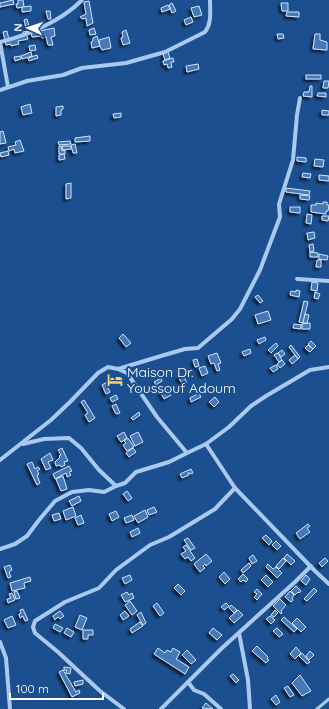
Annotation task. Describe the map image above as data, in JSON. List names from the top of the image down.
{
  "places": {
    "hotel": ["Maison Dr. Youssouf Adoum"]
  },
  "scale_bar": "100 m",
  "north": "left"
}
